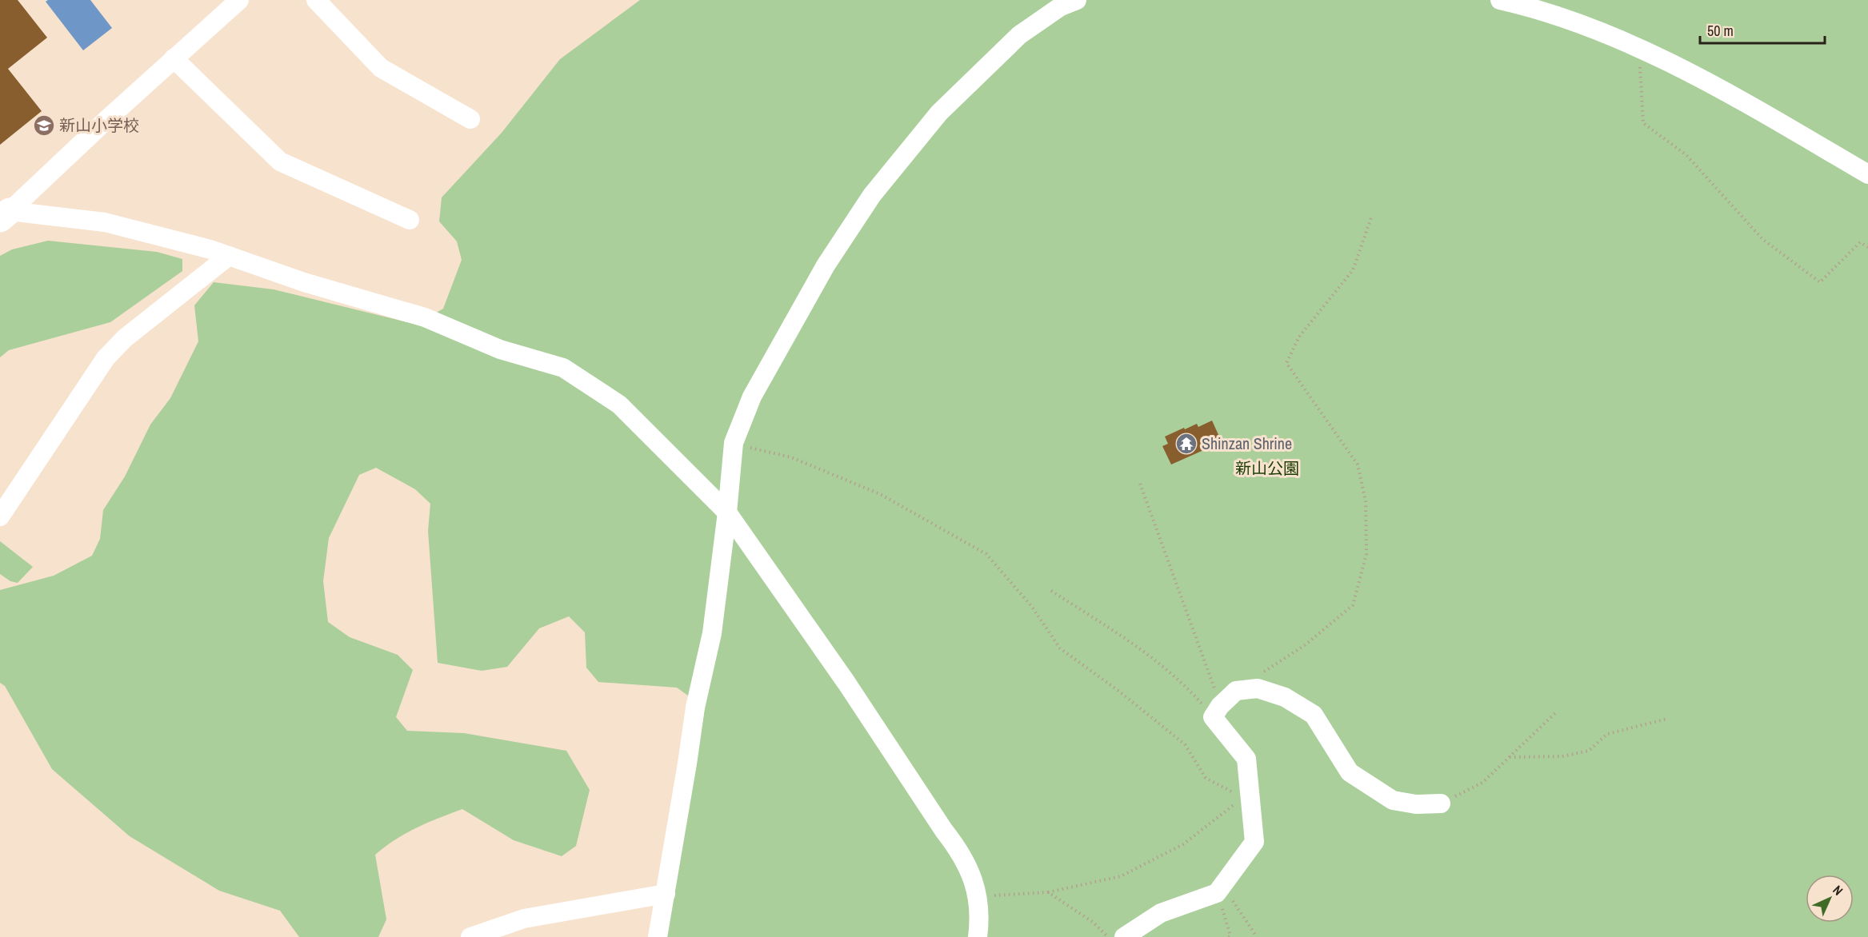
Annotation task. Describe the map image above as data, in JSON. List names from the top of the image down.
{
  "parks": ["新山公園"],
  "places": {
    "school or university": ["新山小学校"],
    "temple": ["Shinzan Shrine"]
  },
  "scale_bar": "50 m",
  "north": "top right"
}
